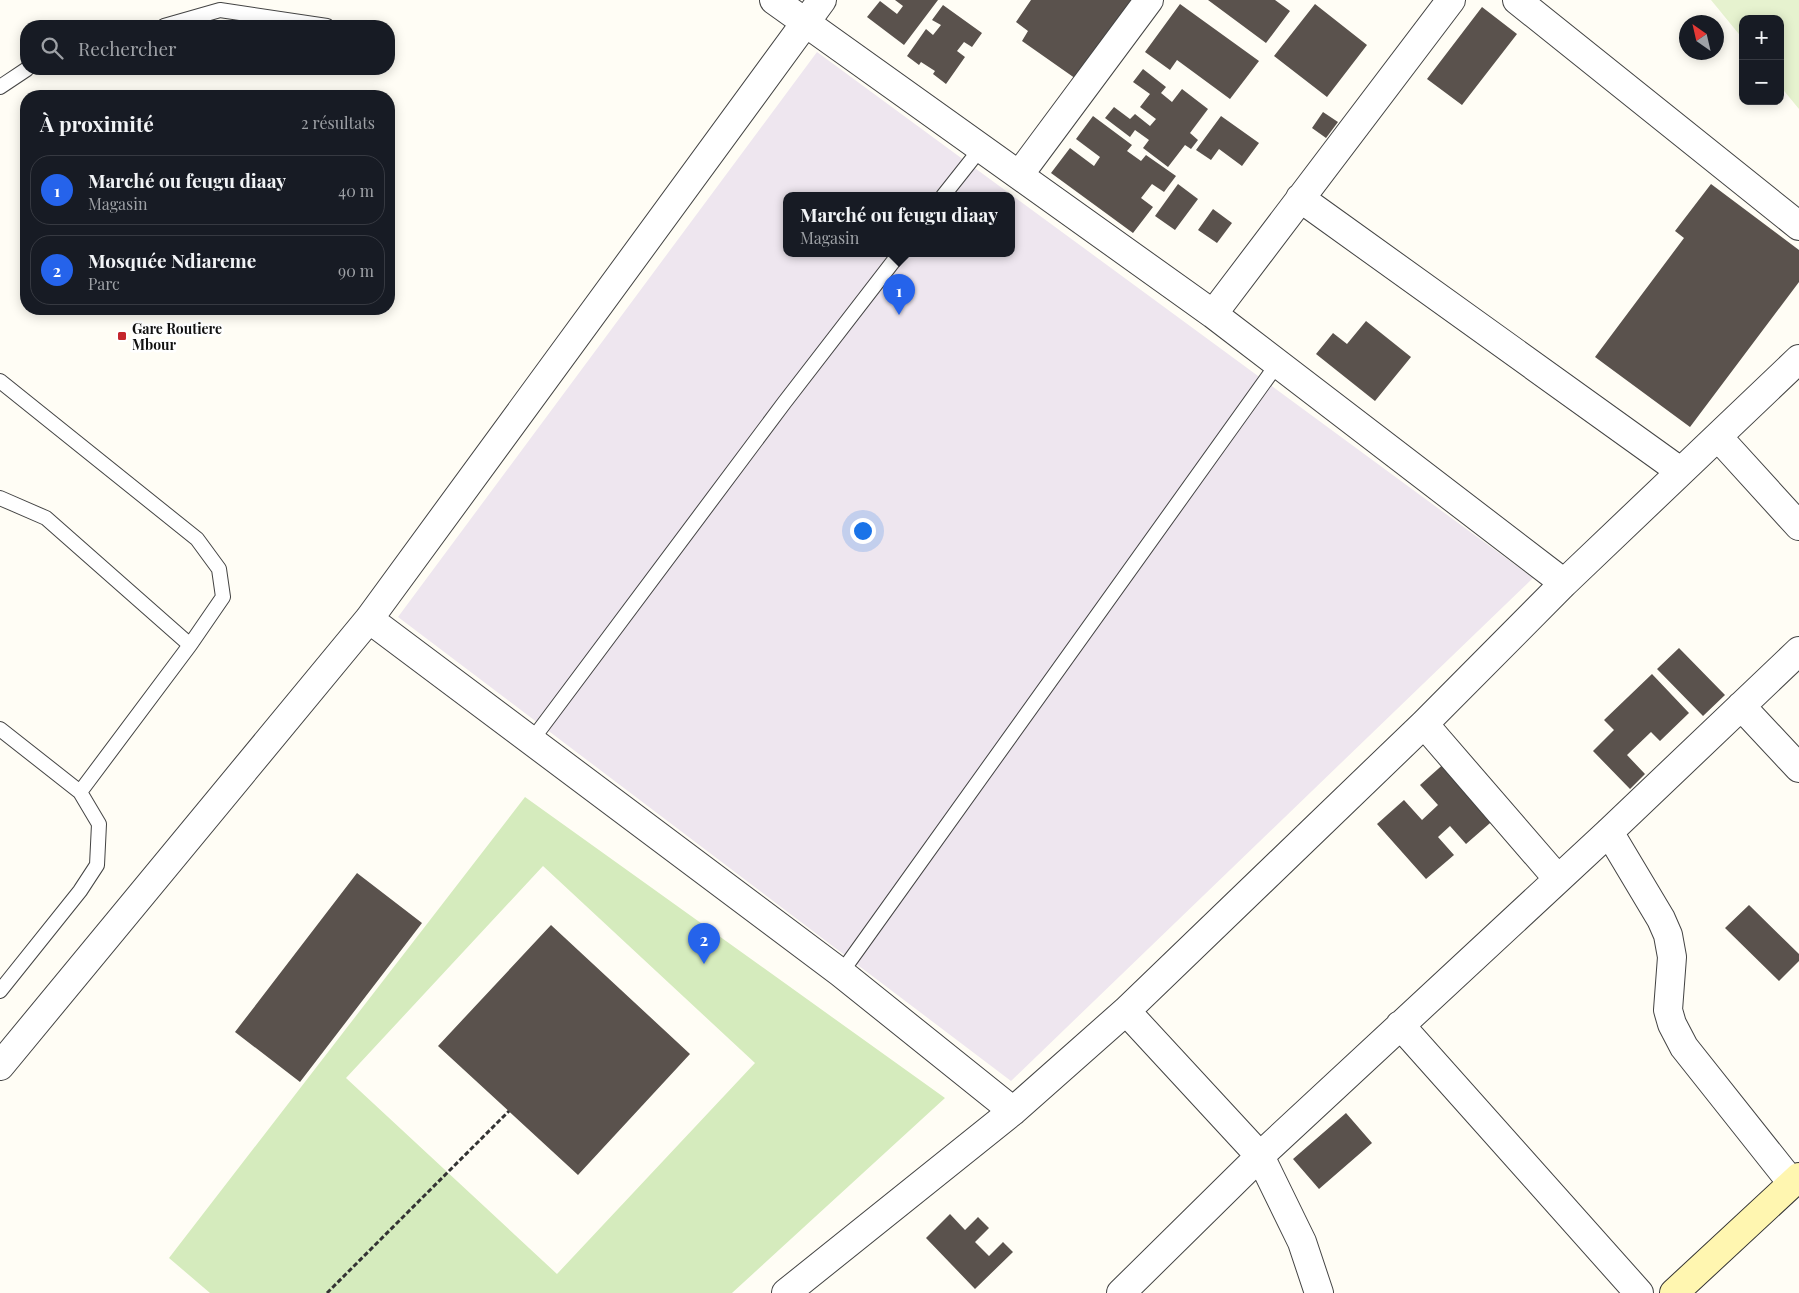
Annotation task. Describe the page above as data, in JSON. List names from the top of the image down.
{
  "places": {
    "transit": ["Gare Routiere Mbour"]
  },
  "north": "top left",
  "page": {
    "map_buttons": ["+", "−"],
    "search": "Rechercher",
    "heading": ["À proximité", "2 résultats"],
    "list": [
      {
        "mark": "1",
        "name": "Marché ou feugu diaay",
        "note": "Magasin",
        "value": "40 m"
      },
      {
        "mark": "2",
        "name": "Mosquée Ndiareme",
        "note": "Parc",
        "value": "90 m"
      }
    ],
    "popup": ["Marché ou feugu diaay", "Magasin"],
    "pins": ["1", "2"]
  }
}
